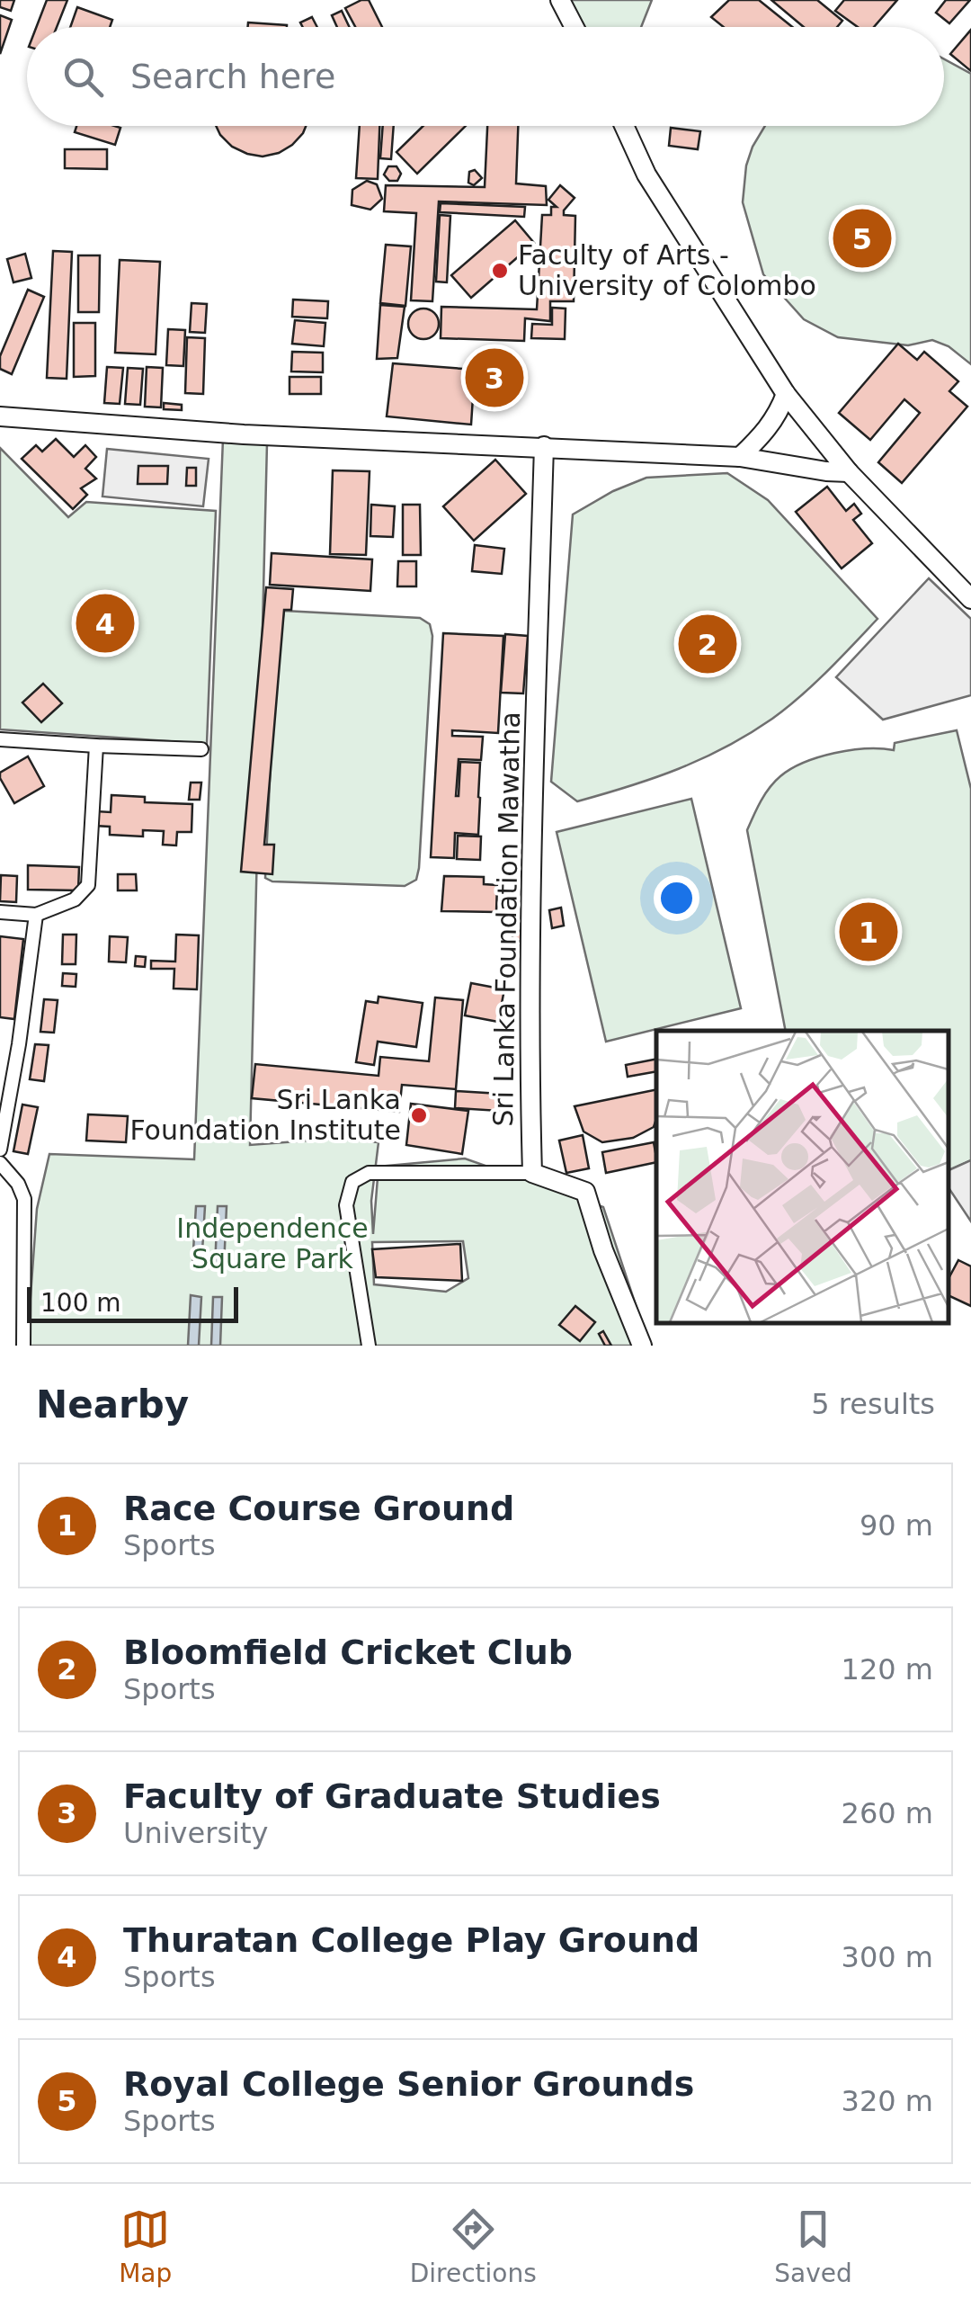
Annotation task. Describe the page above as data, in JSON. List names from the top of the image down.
{
  "streets": {
    "main road": ["Sri Lanka Foundation Mawatha"]
  },
  "parks": ["Independence Square Park"],
  "places": ["Faculty of Arts - University of Colombo", "Sri Lanka Foundation Institute"],
  "scale_bar": "100 m",
  "page": {
    "search": "Search here",
    "pins": [
      "5",
      "3",
      "4",
      "2",
      "1"
    ],
    "scale": "100 m",
    "heading": ["Nearby", "5 results"],
    "list": [
      {
        "mark": "1",
        "name": "Race Course Ground",
        "note": "Sports",
        "value": "90 m"
      },
      {
        "mark": "2",
        "name": "Bloomfield Cricket Club",
        "note": "Sports",
        "value": "120 m"
      },
      {
        "mark": "3",
        "name": "Faculty of Graduate Studies",
        "note": "University",
        "value": "260 m"
      },
      {
        "mark": "4",
        "name": "Thuratan College Play Ground",
        "note": "Sports",
        "value": "300 m"
      },
      {
        "mark": "5",
        "name": "Royal College Senior Grounds",
        "note": "Sports",
        "value": "320 m"
      }
    ],
    "nav": ["Map", "Directions", "Saved"]
  }
}
